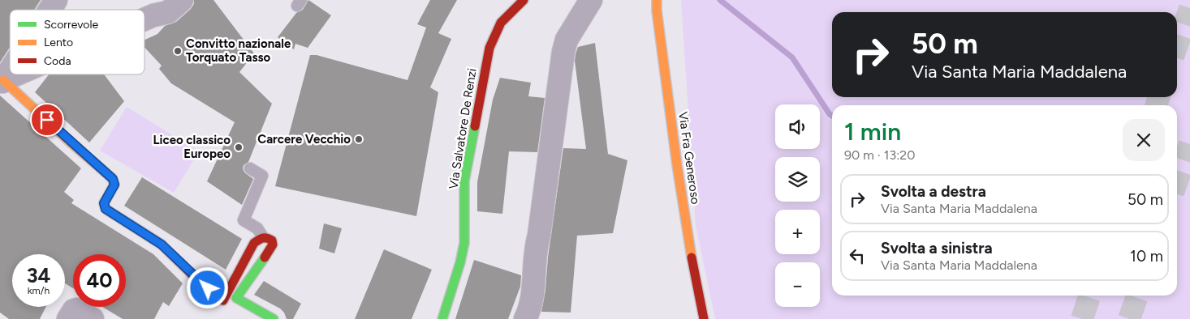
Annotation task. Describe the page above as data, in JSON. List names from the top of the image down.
{
  "streets": {
    "street": ["Via Salvatore De Renzi", "Via Fra Generoso"]
  },
  "places": ["Convitto nazionale Torquato Tasso", "Carcere Vecchio", "Liceo classico Europeo"],
  "legend": ["Scorrevole", "Lento", "Coda"],
  "page": {
    "turn": ["50 m", "Via Santa Maria Maddalena"],
    "map_buttons": ["+", "−"],
    "heading": ["1 min", "90 m · 13:20"],
    "list": [
      {
        "name": "Svolta a destra",
        "note": "Via Santa Maria Maddalena",
        "value": "50 m"
      },
      {
        "name": "Svolta a sinistra",
        "note": "Via Santa Maria Maddalena",
        "value": "10 m"
      }
    ],
    "speed": "34 km/h",
    "limit": "40"
  }
}
